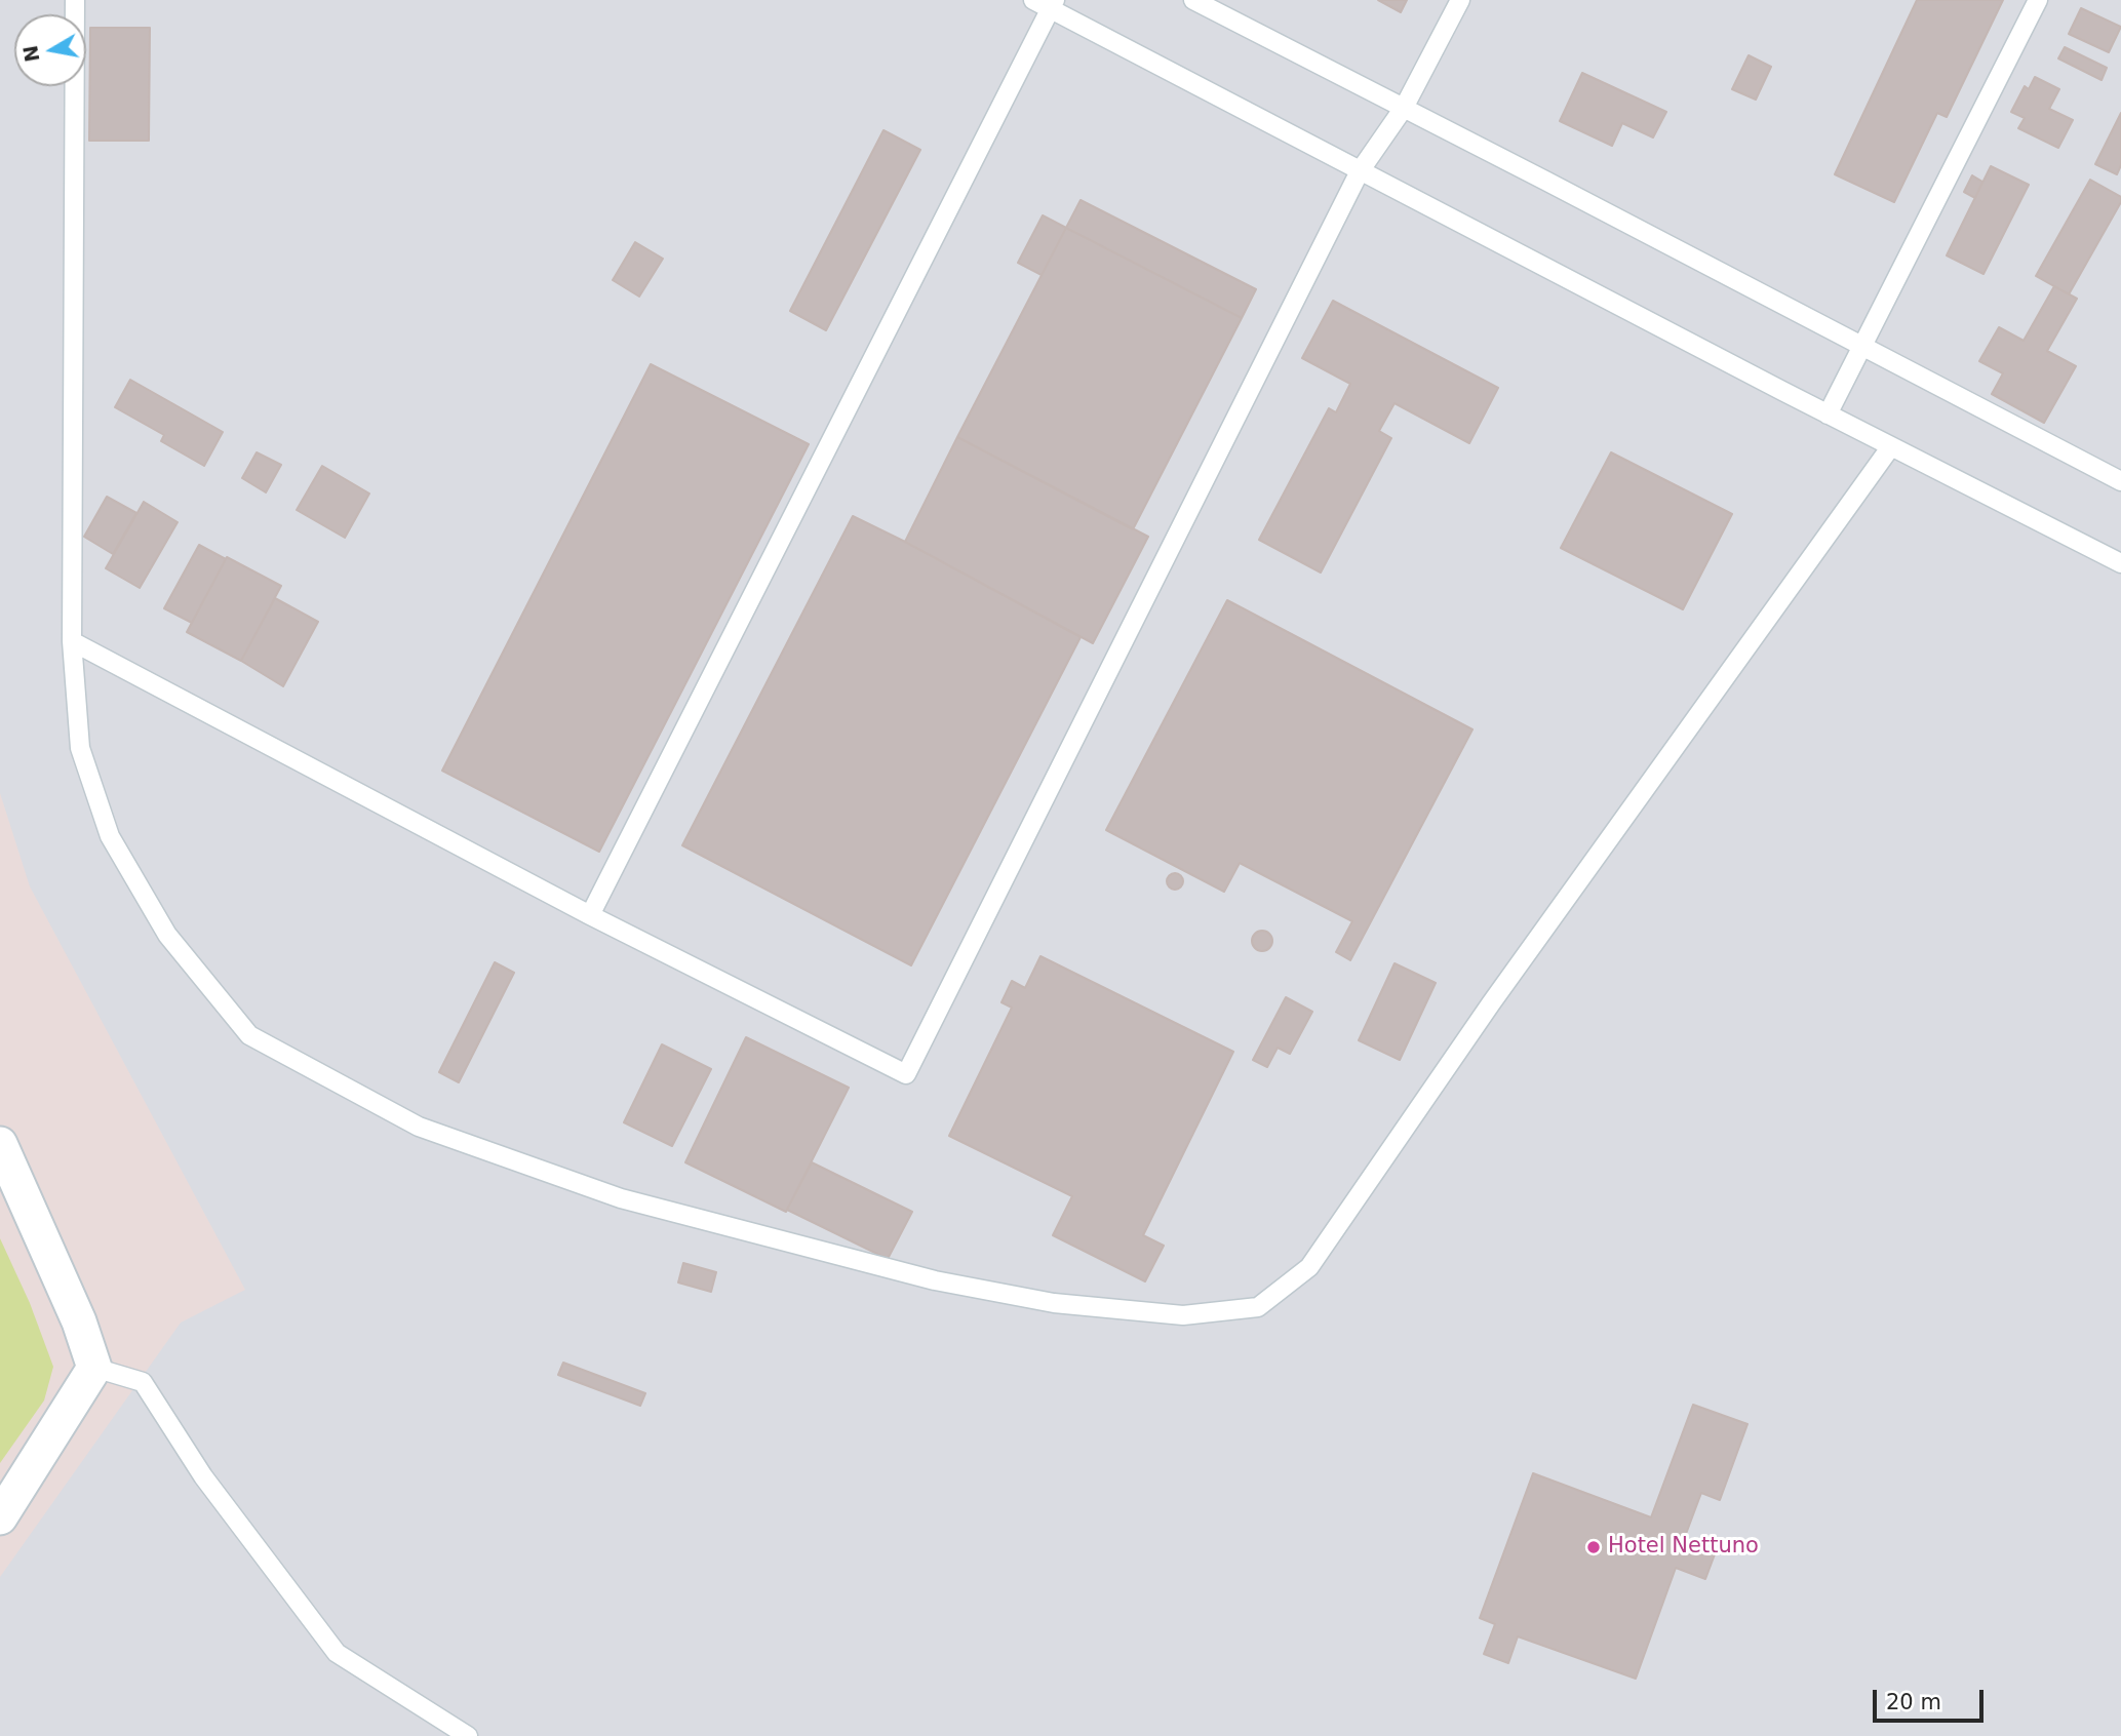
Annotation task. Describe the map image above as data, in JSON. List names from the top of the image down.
{
  "places": ["Hotel Nettuno"],
  "scale_bar": "20 m",
  "north": "left"
}
